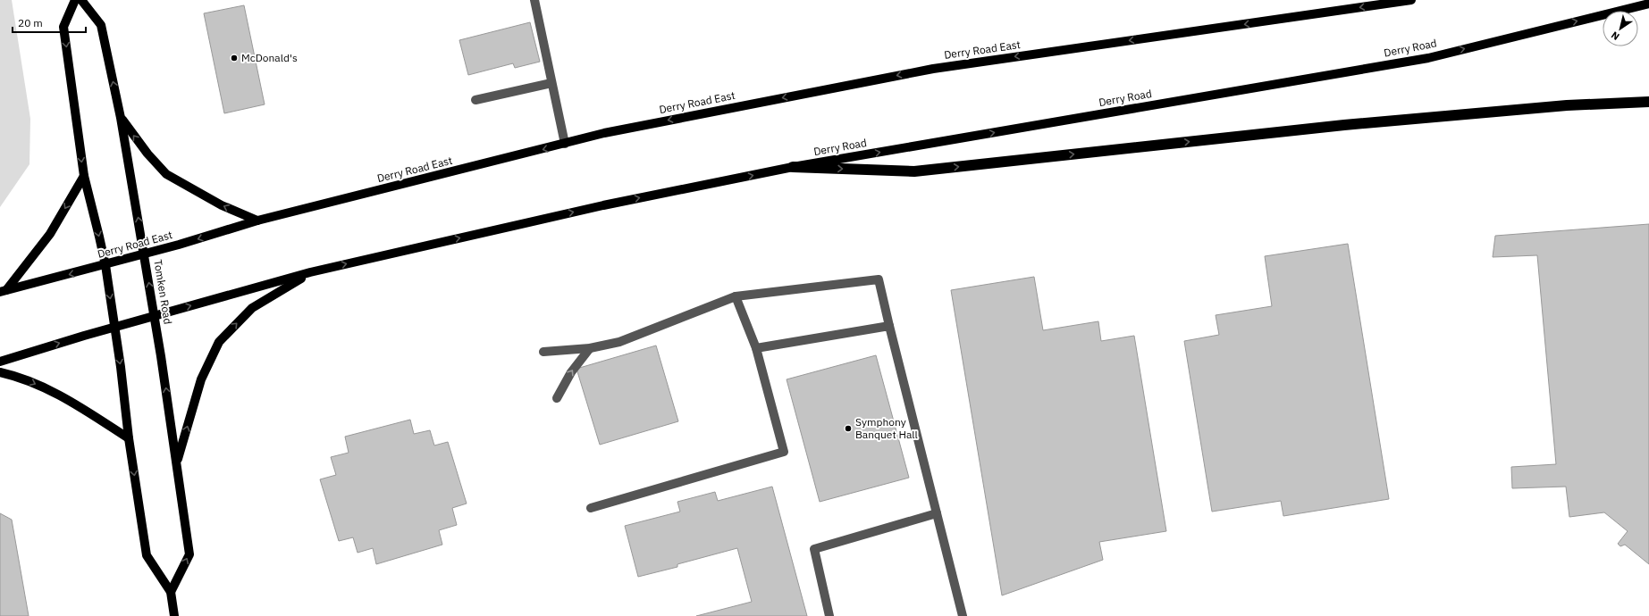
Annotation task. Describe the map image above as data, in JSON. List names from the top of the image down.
{
  "streets": {
    "main road": ["Derry Road", "Derry Road East", "Tomken Road"]
  },
  "crossings": [
    ["Derry Road East", "Tomken Road"]
  ],
  "one_way": ["Derry Road", "Derry Road East"],
  "places": ["McDonald's", "Symphony Banquet Hall"],
  "scale_bar": "20 m",
  "north": "bottom left"
}
